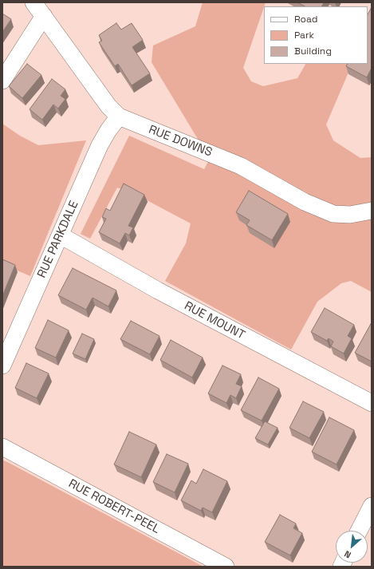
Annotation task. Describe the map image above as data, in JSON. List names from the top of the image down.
{
  "streets": {
    "street": [
      "RUE DOWNS",
      "RUE PARKDALE",
      "RUE MOUNT",
      "RUE ROBERT-PEEL"
    ]
  },
  "crossings": [
    ["RUE DOWNS", "RUE PARKDALE"],
    ["RUE PARKDALE", "RUE MOUNT"]
  ],
  "legend": ["Road", "Park", "Building"],
  "north": "bottom left"
}
